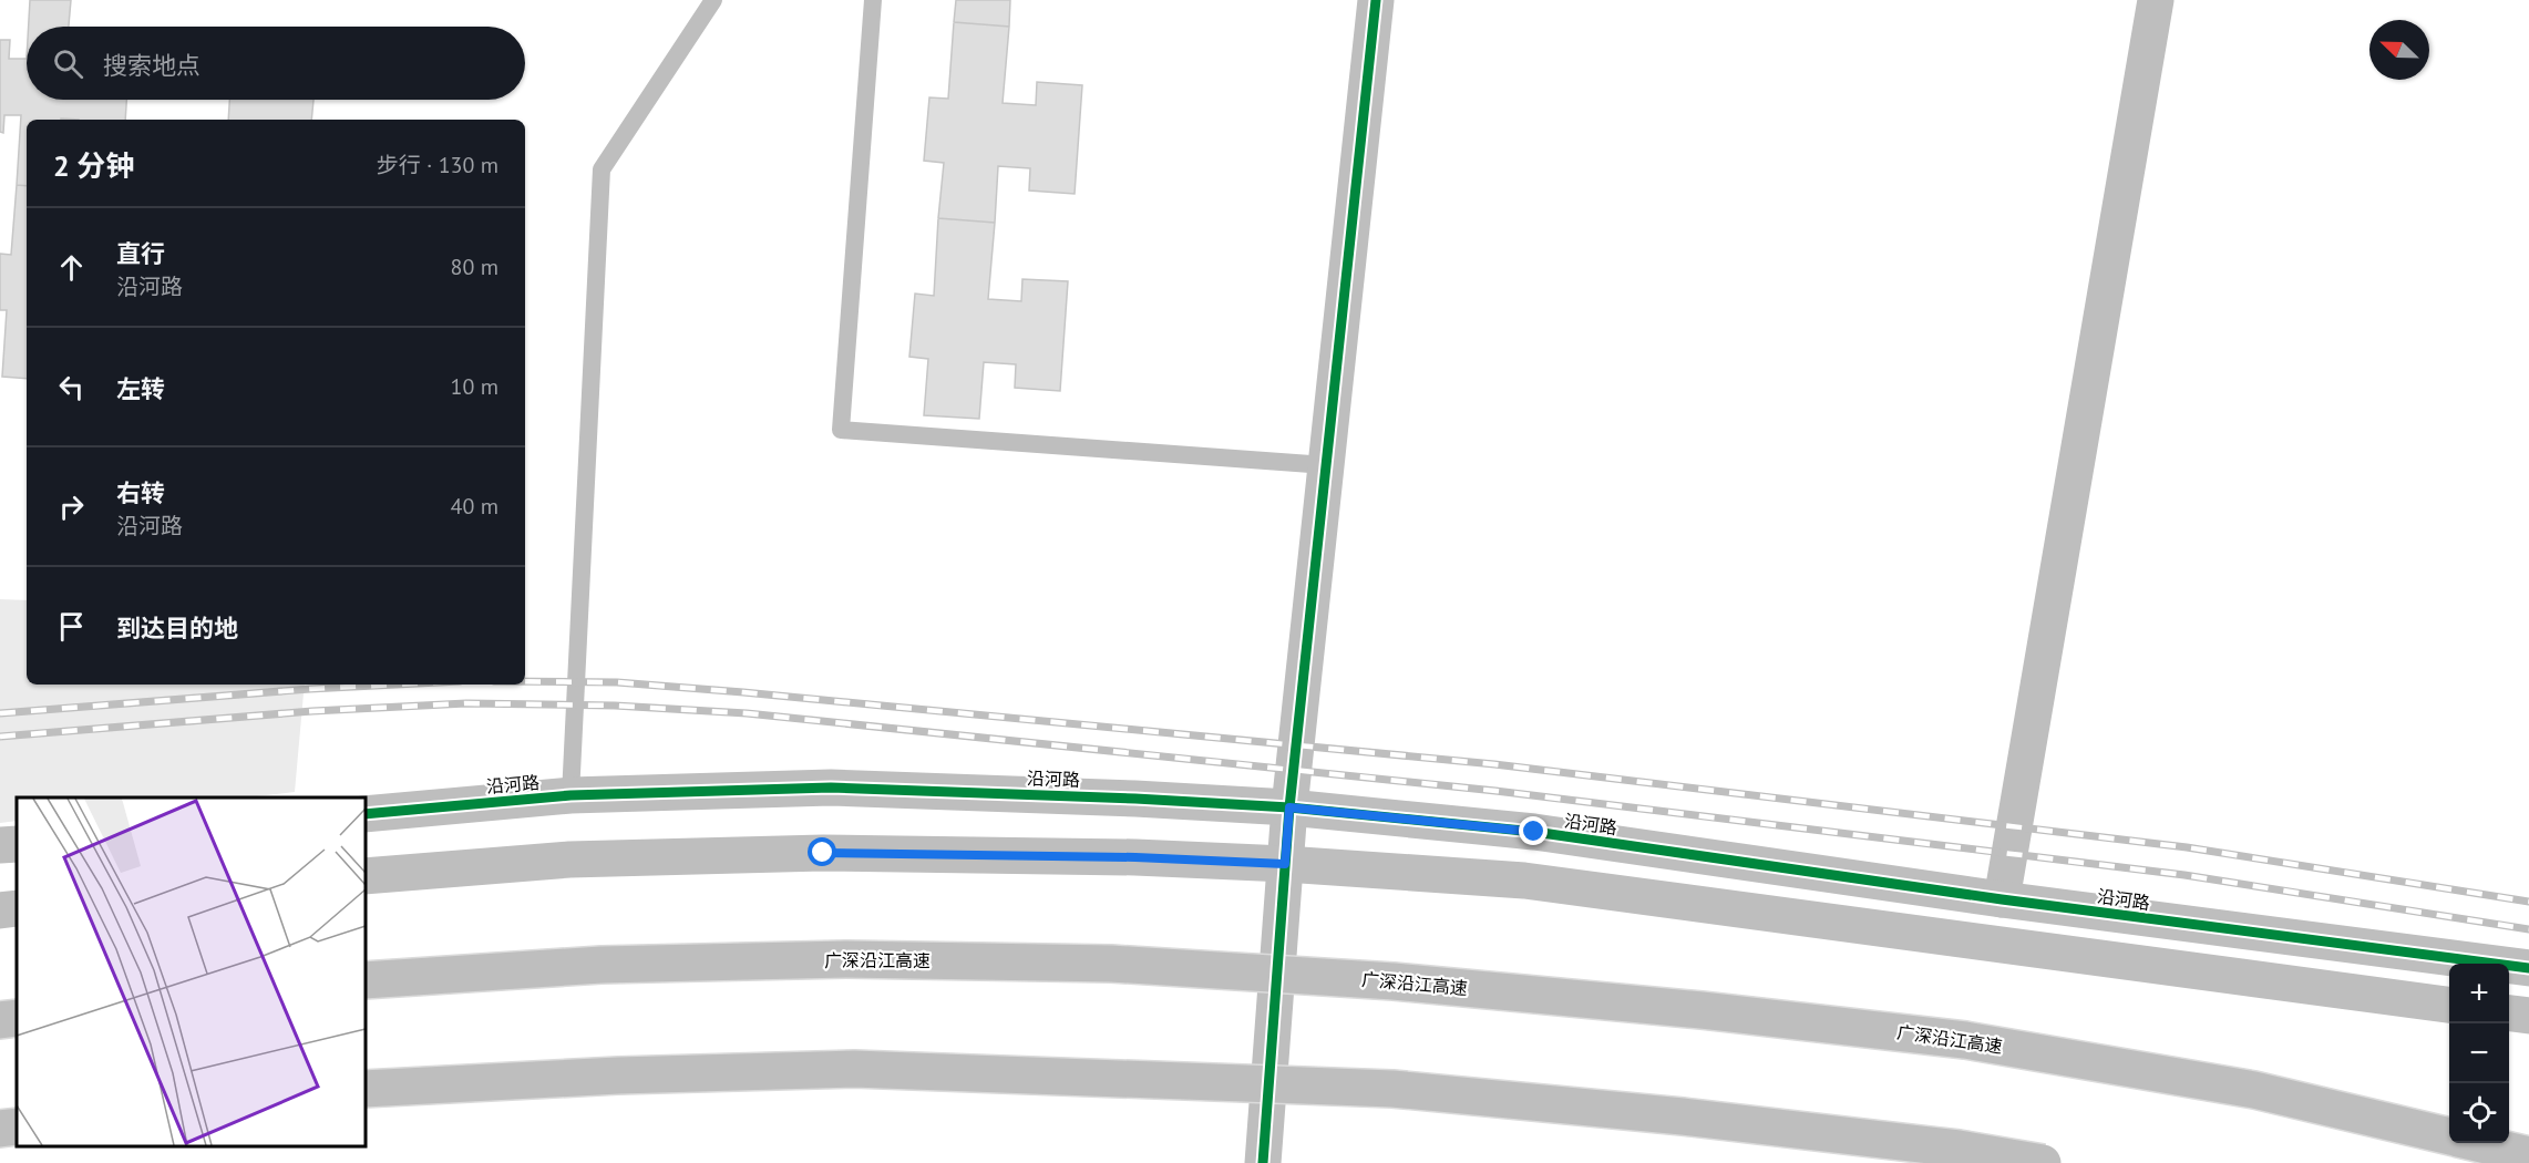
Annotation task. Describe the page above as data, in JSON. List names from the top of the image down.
{
  "streets": {
    "main road": ["沿河路", "广深沿江高速"]
  },
  "north": "top left",
  "page": {
    "search": "搜索地点",
    "heading": ["2 分钟", "步行 · 130 m"],
    "list": [
      ["直行", "沿河路", "80 m"],
      ["左转", "10 m"],
      ["右转", "沿河路", "40 m"],
      "到达目的地"
    ],
    "map_buttons": ["+", "−"]
  }
}
